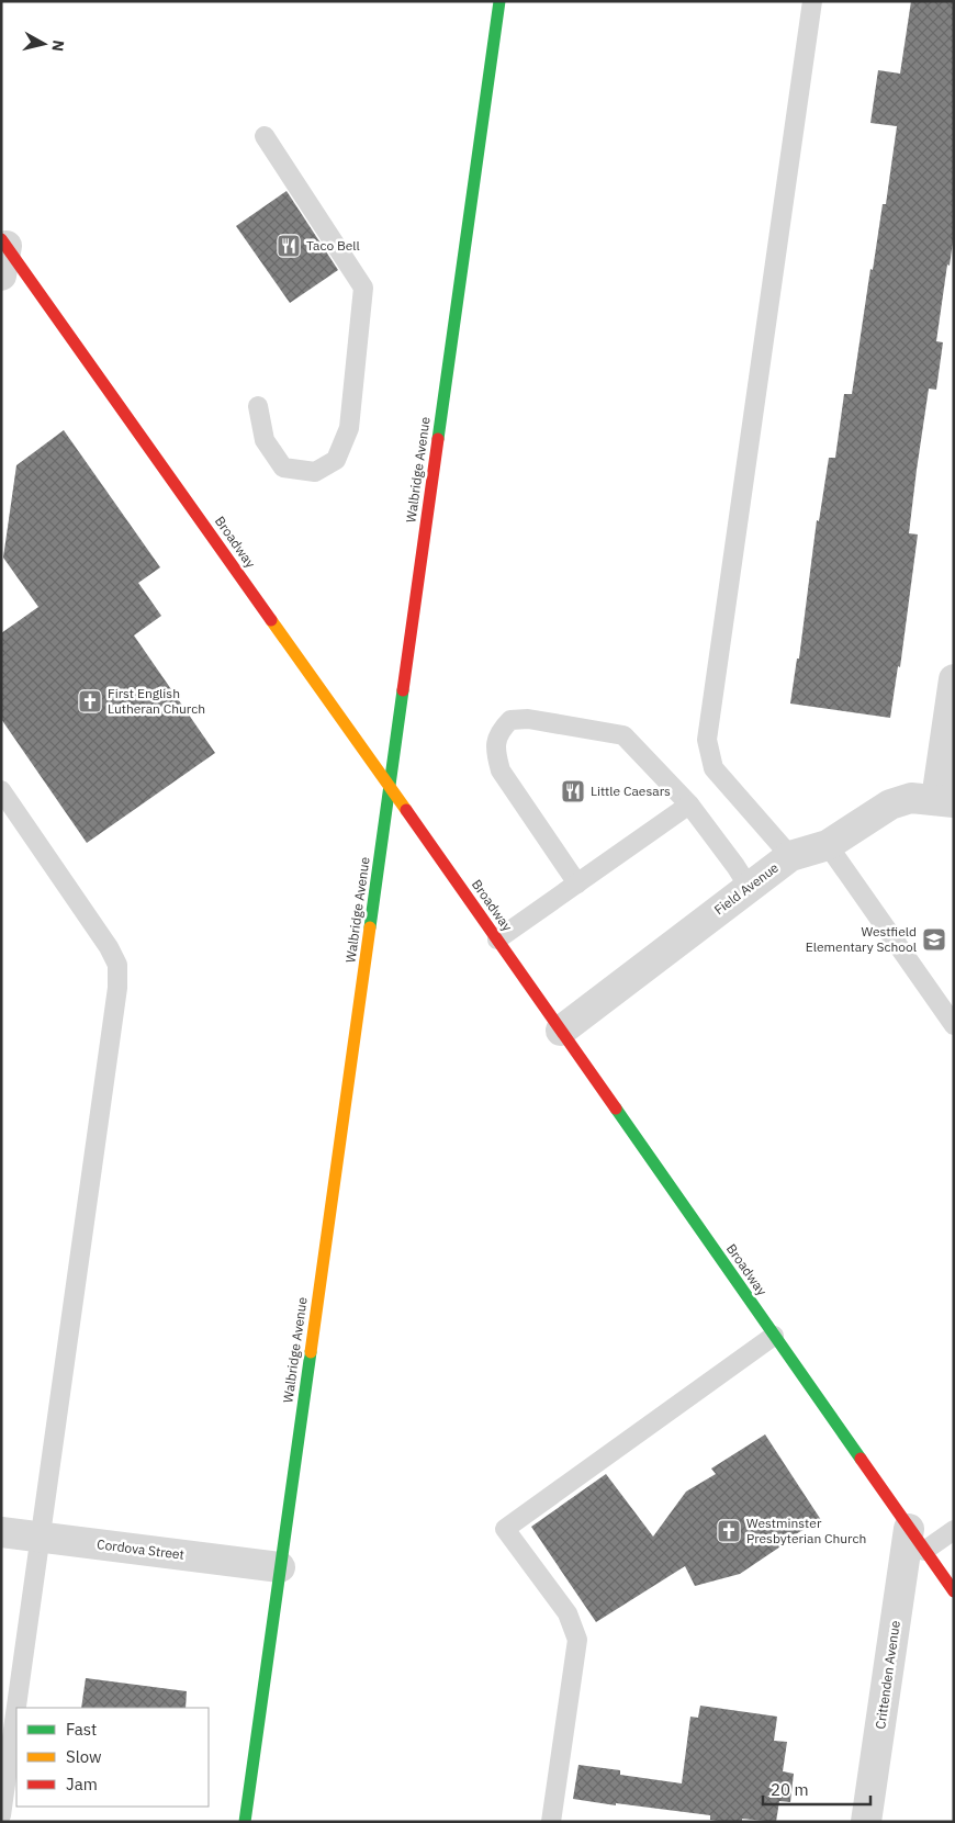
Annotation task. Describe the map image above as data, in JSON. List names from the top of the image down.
{
  "streets": {
    "street": [
      "Walbridge Avenue",
      "Broadway",
      "Field Avenue",
      "Cordova Street",
      "Crittenden Avenue"
    ]
  },
  "crossings": [
    ["Walbridge Avenue", "Broadway"],
    ["Walbridge Avenue", "Cordova Street"],
    ["Broadway", "Field Avenue"],
    ["Broadway", "Crittenden Avenue"]
  ],
  "places": {
    "restaurant": ["Taco Bell", "Little Caesars"],
    "church": ["First English Lutheran Church", "Westminster Presbyterian Church"],
    "school or university": ["Westfield Elementary School"]
  },
  "legend": ["Fast", "Slow", "Jam"],
  "scale_bar": "20 m",
  "north": "right"
}
